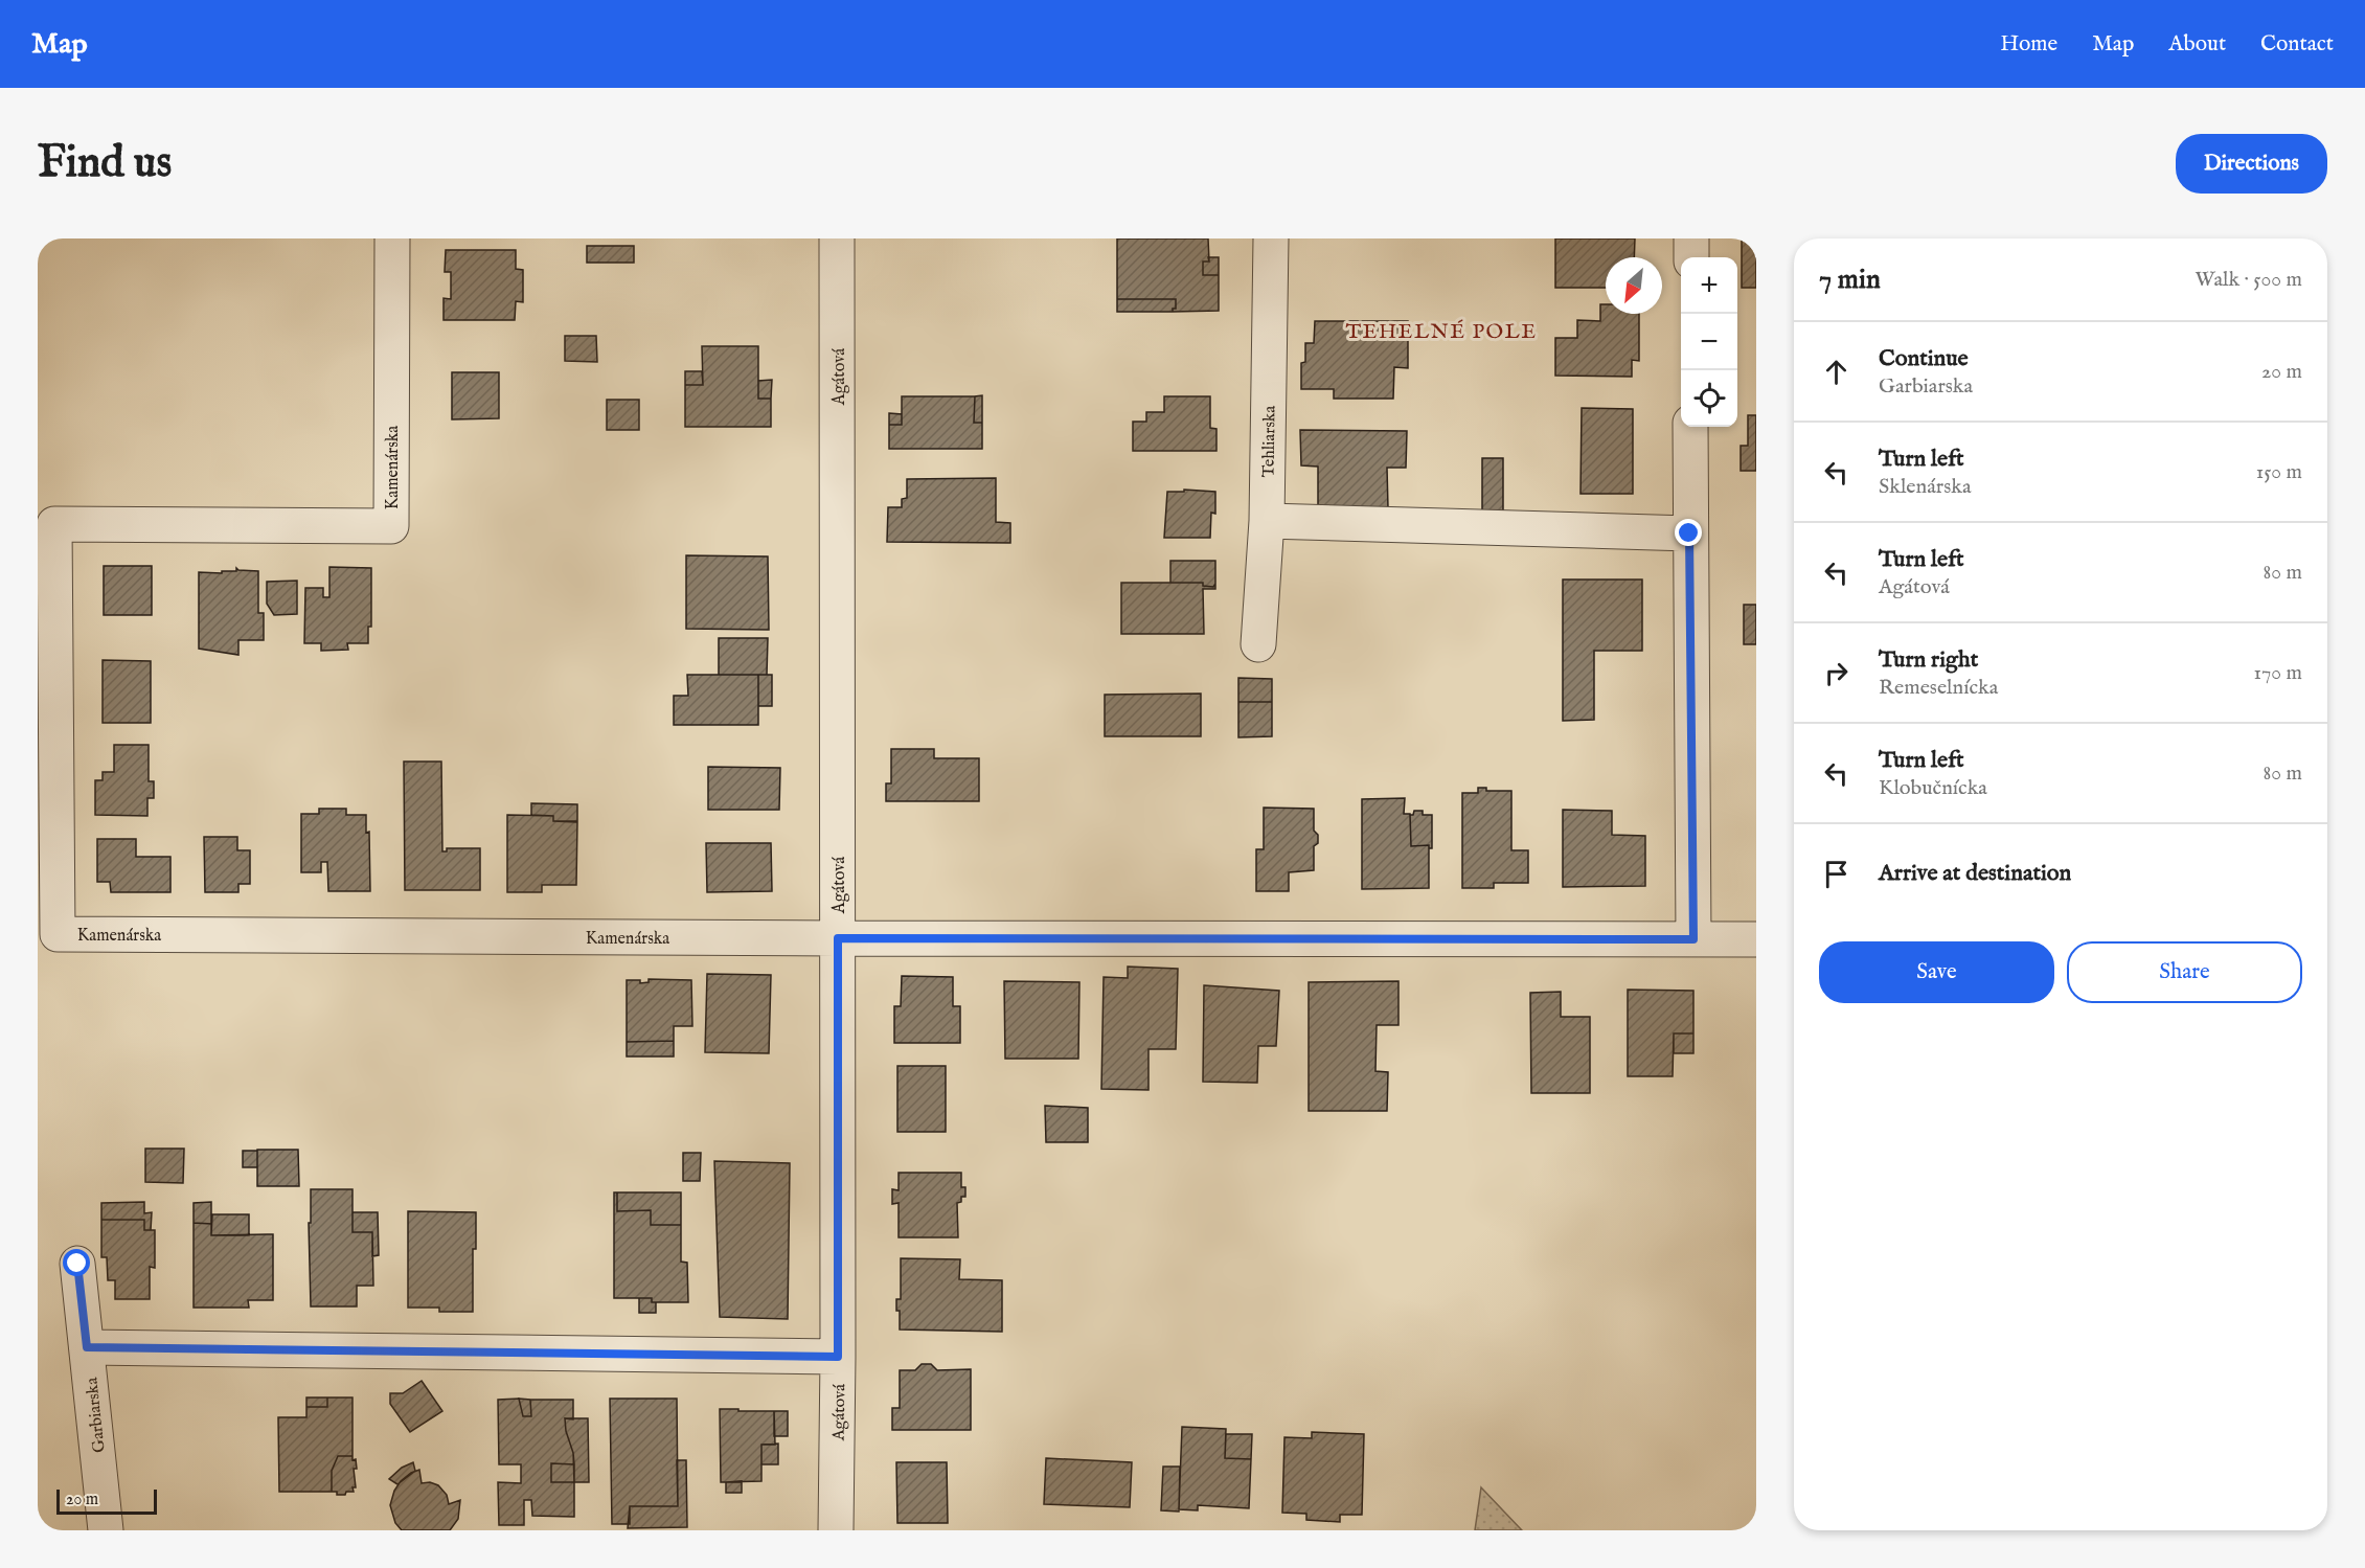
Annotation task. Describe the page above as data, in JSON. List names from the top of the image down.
{
  "streets": {
    "street": [
      "Agátová",
      "Tehliarska",
      "Kamenárska",
      "Garbiarska"
    ]
  },
  "crossings": [
    ["Agátová", "Kamenárska"]
  ],
  "districts": ["TEHELNÉ POLE"],
  "scale_bar": "20 m",
  "north": "bottom left",
  "page": {
    "header": "Map",
    "nav": [
      "Home",
      "Map",
      "About",
      "Contact"
    ],
    "buttons": [
      "Directions",
      ["Save", "Share"]
    ],
    "title": "Find us",
    "heading": ["7 min", "Walk · 500 m"],
    "map_buttons": ["+", "−"],
    "list": [
      ["Continue", "Garbiarska", "20 m"],
      ["Turn left", "Sklenárska", "150 m"],
      ["Turn left", "Agátová", "80 m"],
      ["Turn right", "Remeselnícka", "170 m"],
      ["Turn left", "Klobučnícka", "80 m"],
      "Arrive at destination"
    ],
    "scale": "20 m"
  }
}
